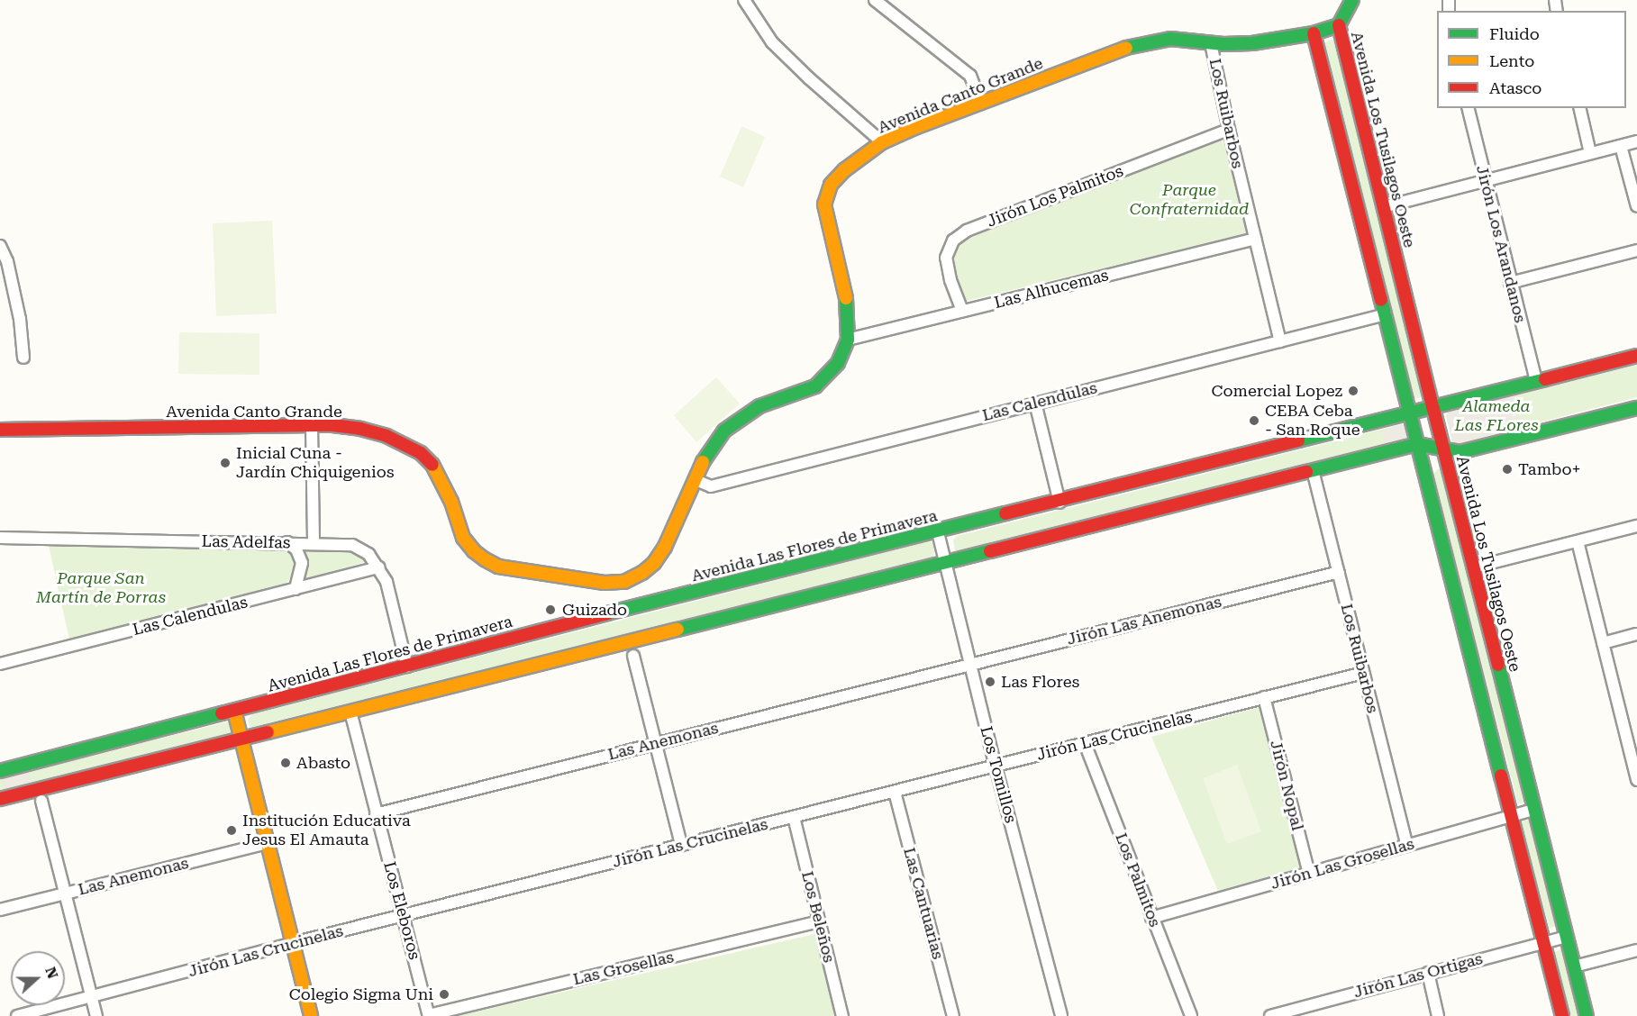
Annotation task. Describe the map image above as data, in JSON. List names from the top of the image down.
{
  "streets": {
    "main road": ["Avenida Canto Grande", "Avenida Los Tusilagos Oeste", "Avenida Las Flores de Primavera"],
    "street": [
      "Los Ruibarbos",
      "Jirón Los Palmitos",
      "Jirón Los Arandanos",
      "Las Alhucemas",
      "Las Calendulas",
      "Las Adelfas",
      "Jirón Las Anemonas",
      "Jirón Las Crucinelas",
      "Las Anemonas",
      "Los Tomillos",
      "Jirón Nopal",
      "Jirón Las Grosellas",
      "Los Palmitos",
      "Las Cantuarias",
      "Los Eleboros",
      "Los Beleños",
      "Las Grosellas",
      "Jirón Las Ortigas"
    ]
  },
  "crossings": [
    ["Avenida Canto Grande", "Los Ruibarbos"],
    ["Avenida Canto Grande", "Avenida Los Tusilagos Oeste"],
    ["Avenida Canto Grande", "Las Alhucemas"],
    ["Avenida Canto Grande", "Las Calendulas"],
    ["Los Ruibarbos", "Jirón Los Palmitos"],
    ["Los Ruibarbos", "Las Alhucemas"],
    ["Los Ruibarbos", "Las Calendulas"],
    ["Los Ruibarbos", "Jirón Las Anemonas"],
    ["Los Ruibarbos", "Jirón Las Crucinelas"],
    ["Los Ruibarbos", "Jirón Las Grosellas"],
    ["Avenida Los Tusilagos Oeste", "Avenida Las Flores de Primavera"],
    ["Avenida Los Tusilagos Oeste", "Jirón Las Grosellas"],
    ["Avenida Los Tusilagos Oeste", "Jirón Las Ortigas"],
    ["Jirón Los Palmitos", "Las Alhucemas"],
    ["Jirón Los Arandanos", "Avenida Las Flores de Primavera"],
    ["Las Calendulas", "Las Adelfas"],
    ["Las Adelfas", "Avenida Las Flores de Primavera"],
    ["Avenida Las Flores de Primavera", "Los Tomillos"],
    ["Jirón Las Anemonas", "Las Anemonas"],
    ["Jirón Las Anemonas", "Los Tomillos"],
    ["Jirón Las Crucinelas", "Los Tomillos"],
    ["Jirón Las Crucinelas", "Jirón Nopal"],
    ["Jirón Las Crucinelas", "Los Palmitos"],
    ["Jirón Las Crucinelas", "Las Cantuarias"],
    ["Jirón Las Crucinelas", "Los Eleboros"],
    ["Jirón Las Crucinelas", "Los Beleños"],
    ["Las Anemonas", "Los Eleboros"],
    ["Jirón Nopal", "Jirón Las Grosellas"],
    ["Jirón Las Grosellas", "Los Palmitos"],
    ["Los Eleboros", "Las Grosellas"],
    ["Los Beleños", "Las Grosellas"]
  ],
  "parks": ["Parque Confraternidad", "Alameda Las FLores", "Parque San Martín de Porras"],
  "places": [
    "Comercial Lopez",
    "CEBA Ceba - San Roque",
    "Inicial Cuna - Jardín Chiquigenios",
    "Tambo+",
    "Guizado",
    "Las Flores",
    "Abasto",
    "Institución Educativa Jesus El Amauta",
    "Colegio Sigma Uni"
  ],
  "legend": ["Fluido", "Lento", "Atasco"],
  "north": "right"
}
